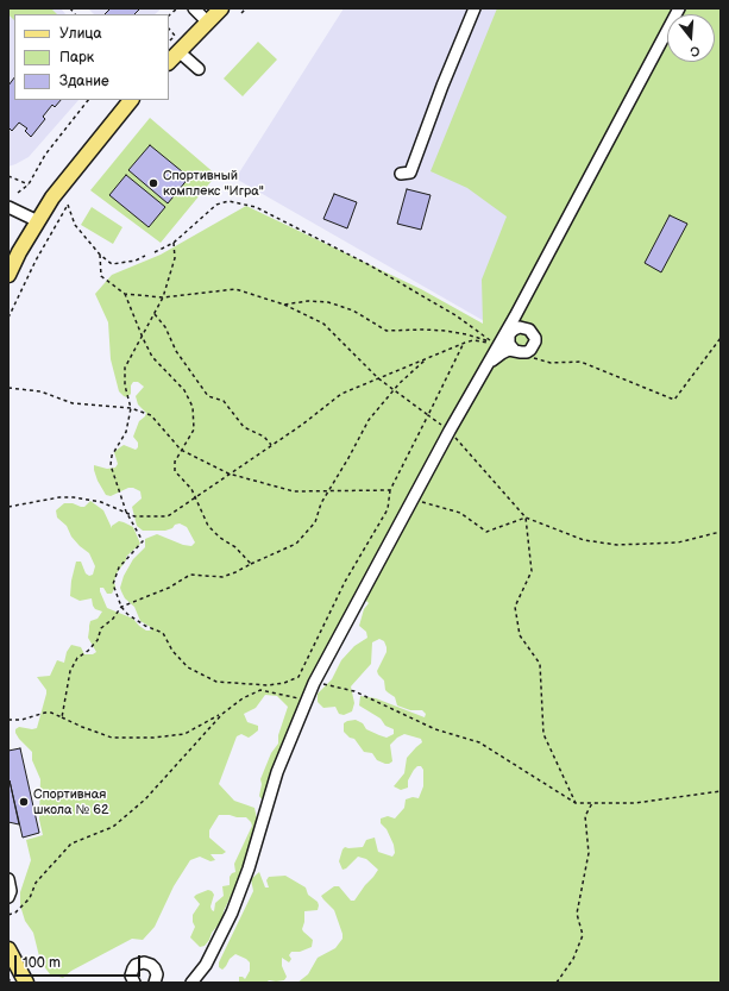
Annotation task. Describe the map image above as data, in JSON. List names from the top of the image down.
{
  "places": ["Спортивный комплекс \"Игра\"", "Спортивная школа № 62"],
  "legend": ["Улица", "Парк", "Здание"],
  "scale_bar": "100 m",
  "north": "bottom"
}
